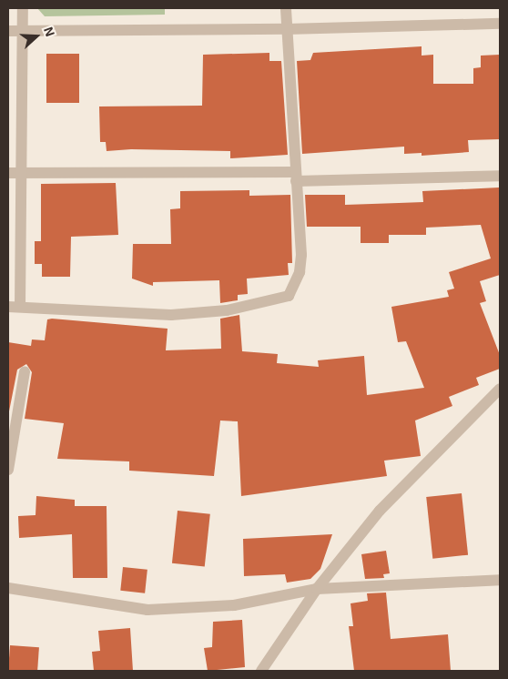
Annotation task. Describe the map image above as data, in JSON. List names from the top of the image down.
{
  "north": "right"
}
